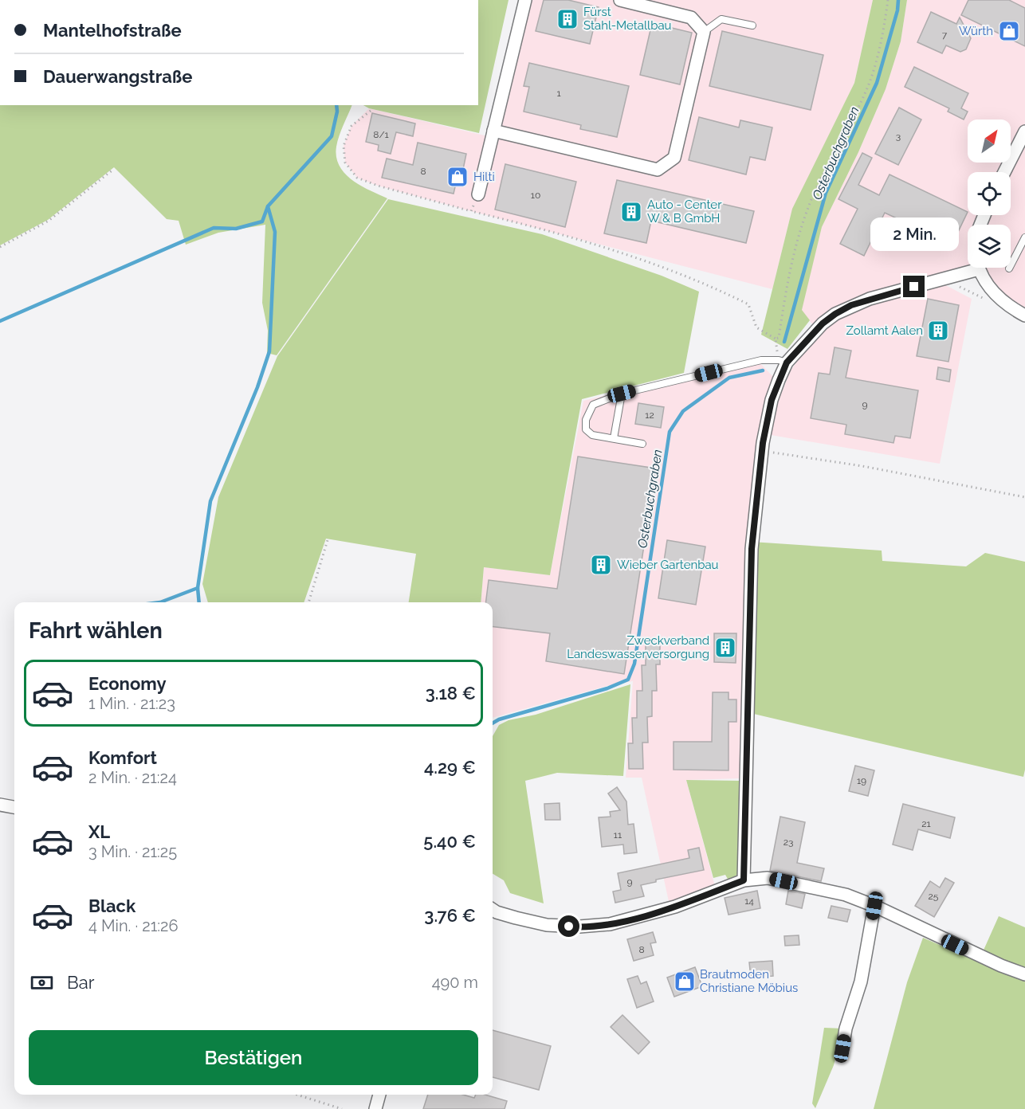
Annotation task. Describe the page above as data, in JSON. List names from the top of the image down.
{
  "water": ["Osterbuchgraben"],
  "places": {
    "building": [
      "Fürst Stahl-Metallbau",
      "Auto - Center W & B GmbH",
      "Zollamt Aalen",
      "Wieber Gartenbau",
      "Zweckverband Landeswasserversorgung"
    ],
    "shop": ["Würth", "Hilti", "Brautmoden Christiane Möbius"]
  },
  "house_numbers": [
    "7",
    "1",
    "8/1",
    "3",
    "8",
    "10",
    "9",
    "12",
    "19",
    "21",
    "11",
    "23",
    "9",
    "25",
    "14",
    "8"
  ],
  "north": "top right",
  "page": {
    "banner": ["Mantelhofstraße", "Dauerwangstraße"],
    "bubble": "2 Min.",
    "heading": "Fahrt wählen",
    "list": [
      {
        "name": "Economy",
        "note": "1 Min. · 21:23",
        "value": "3.18 €"
      },
      {
        "name": "Komfort",
        "note": "2 Min. · 21:24",
        "value": "4.29 €"
      },
      {
        "name": "XL",
        "note": "3 Min. · 21:25",
        "value": "5.40 €"
      },
      {
        "name": "Black",
        "note": "4 Min. · 21:26",
        "value": "3.76 €"
      }
    ],
    "pay": ["Bar", "490 m"],
    "buttons": "Bestätigen"
  }
}
